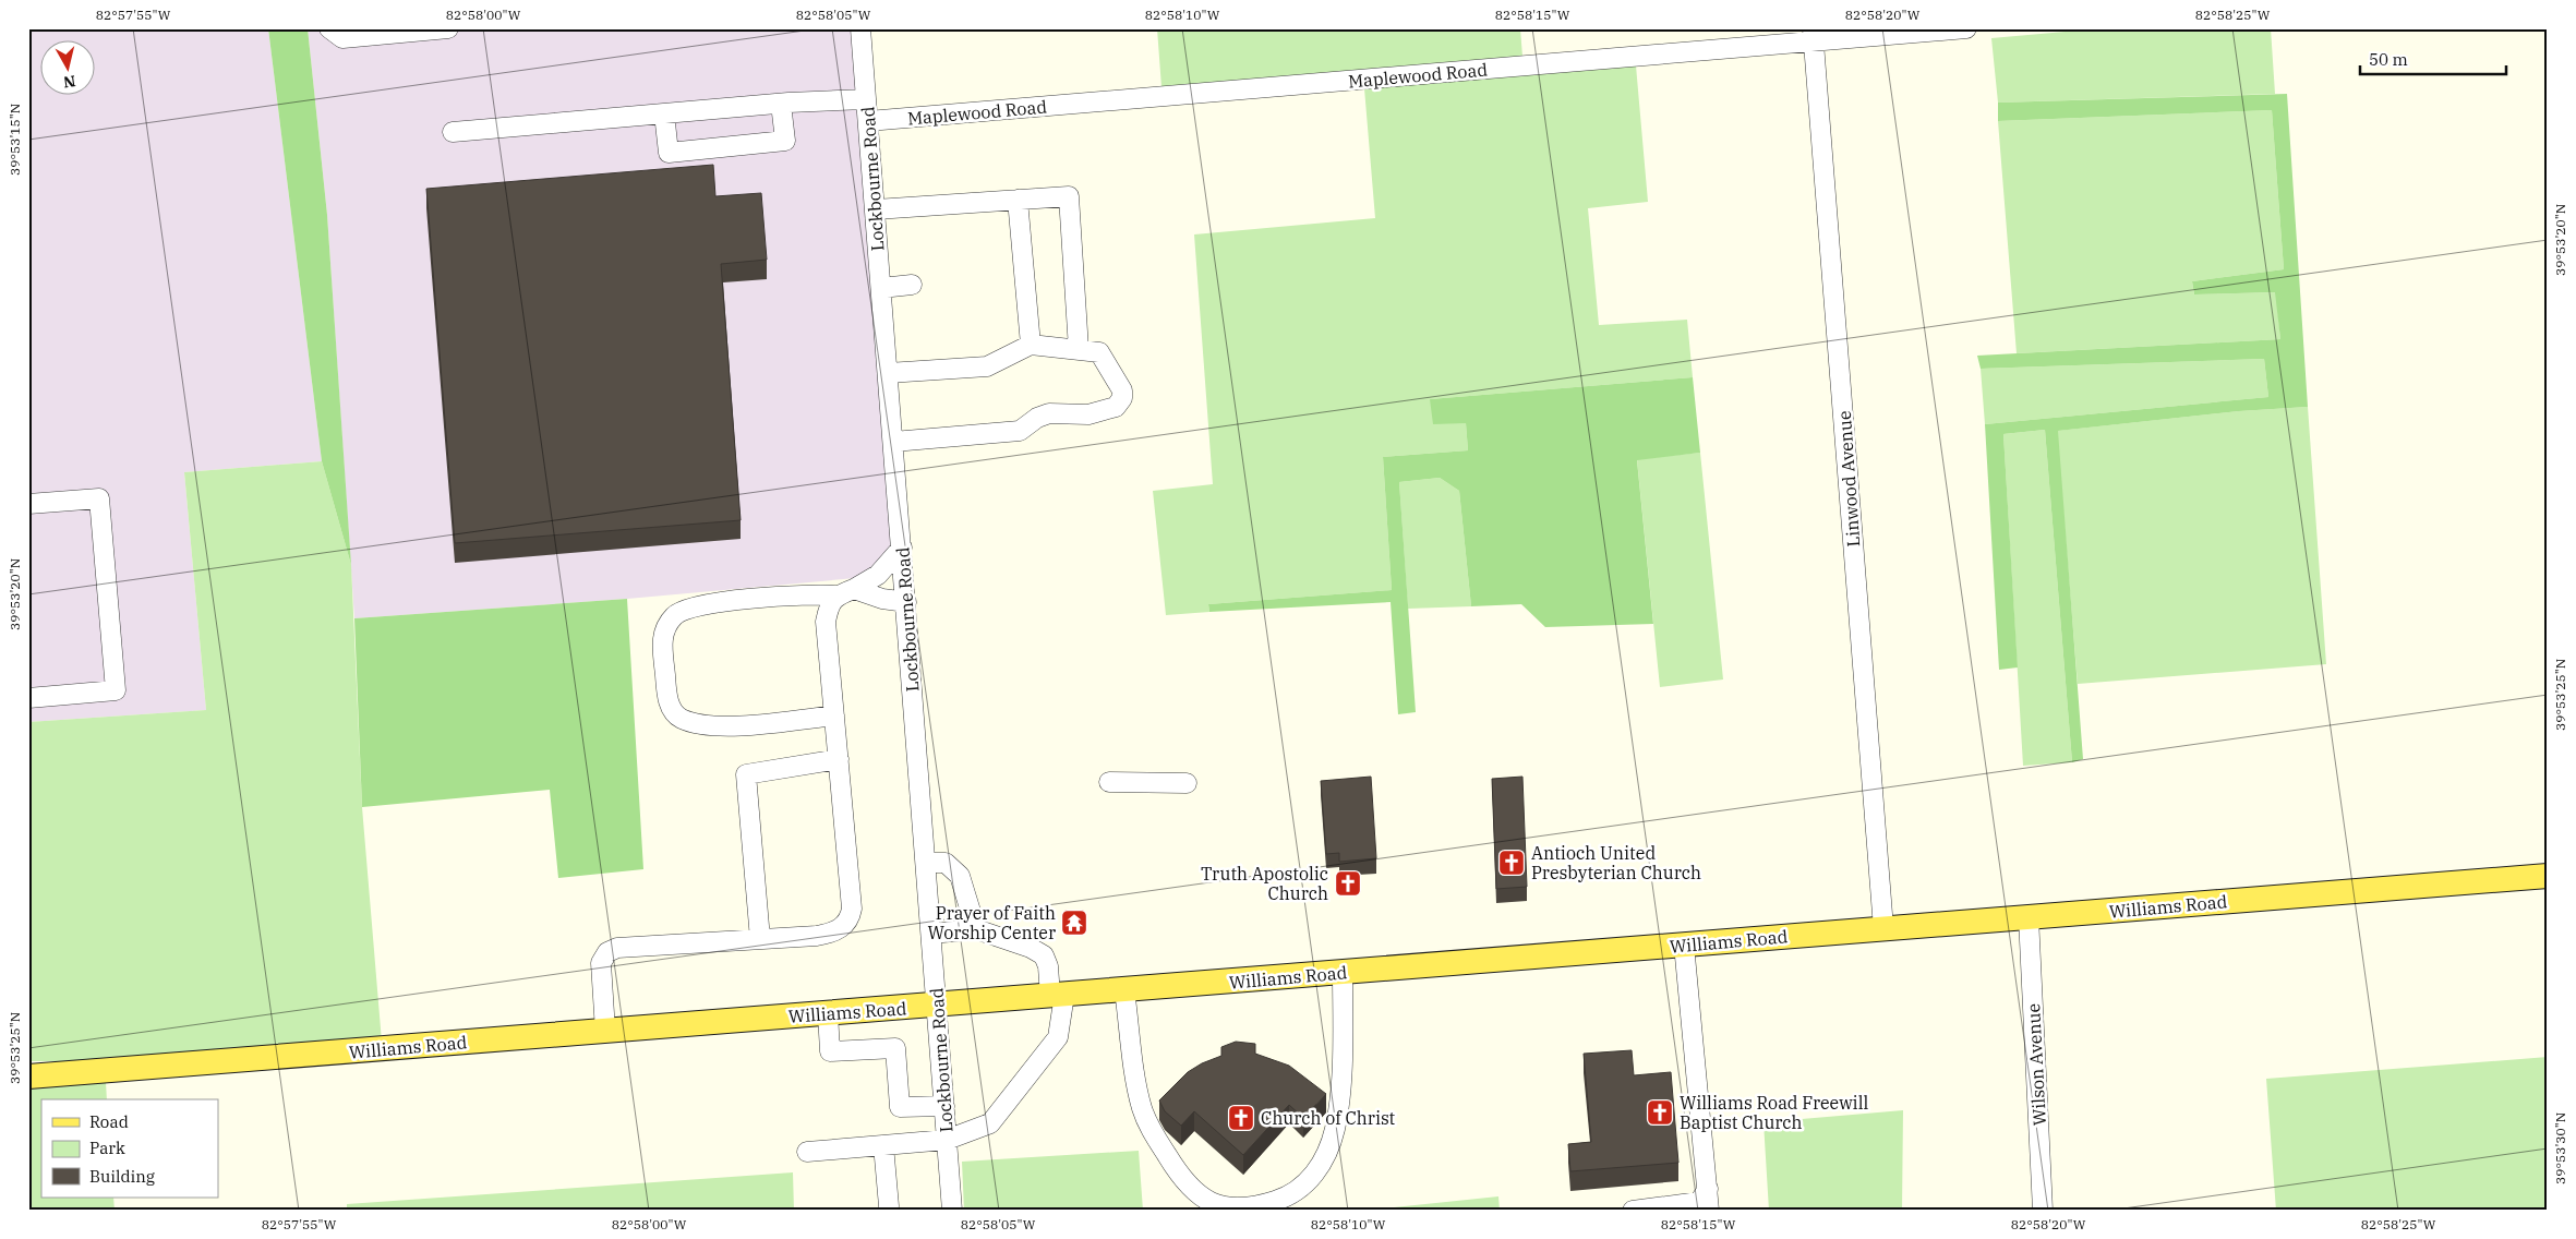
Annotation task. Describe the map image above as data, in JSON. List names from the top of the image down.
{
  "streets": {
    "main road": ["Williams Road"],
    "street": [
      "Maplewood Road",
      "Lockbourne Road",
      "Linwood Avenue",
      "Wilson Avenue"
    ]
  },
  "crossings": [
    ["Maplewood Road", "Lockbourne Road"],
    ["Maplewood Road", "Linwood Avenue"],
    ["Lockbourne Road", "Williams Road"],
    ["Linwood Avenue", "Williams Road"],
    ["Williams Road", "Wilson Avenue"]
  ],
  "places": {
    "church": [
      "Antioch United Presbyterian Church",
      "Truth Apostolic Church",
      "Williams Road Freewill Baptist Church",
      "Church of Christ"
    ],
    "temple": ["Prayer of Faith Worship Center"]
  },
  "legend": ["Road", "Park", "Building"],
  "scale_bar": "50 m",
  "north": "bottom",
  "coordinates": [
    "82°57'55\"W",
    "82°58'00\"W",
    "82°58'05\"W",
    "82°58'10\"W",
    "82°58'15\"W",
    "82°58'20\"W",
    "82°58'25\"W",
    "39°53'15\"N",
    "39°53'20\"N",
    "39°53'25\"N",
    "39°53'30\"N"
  ]
}
